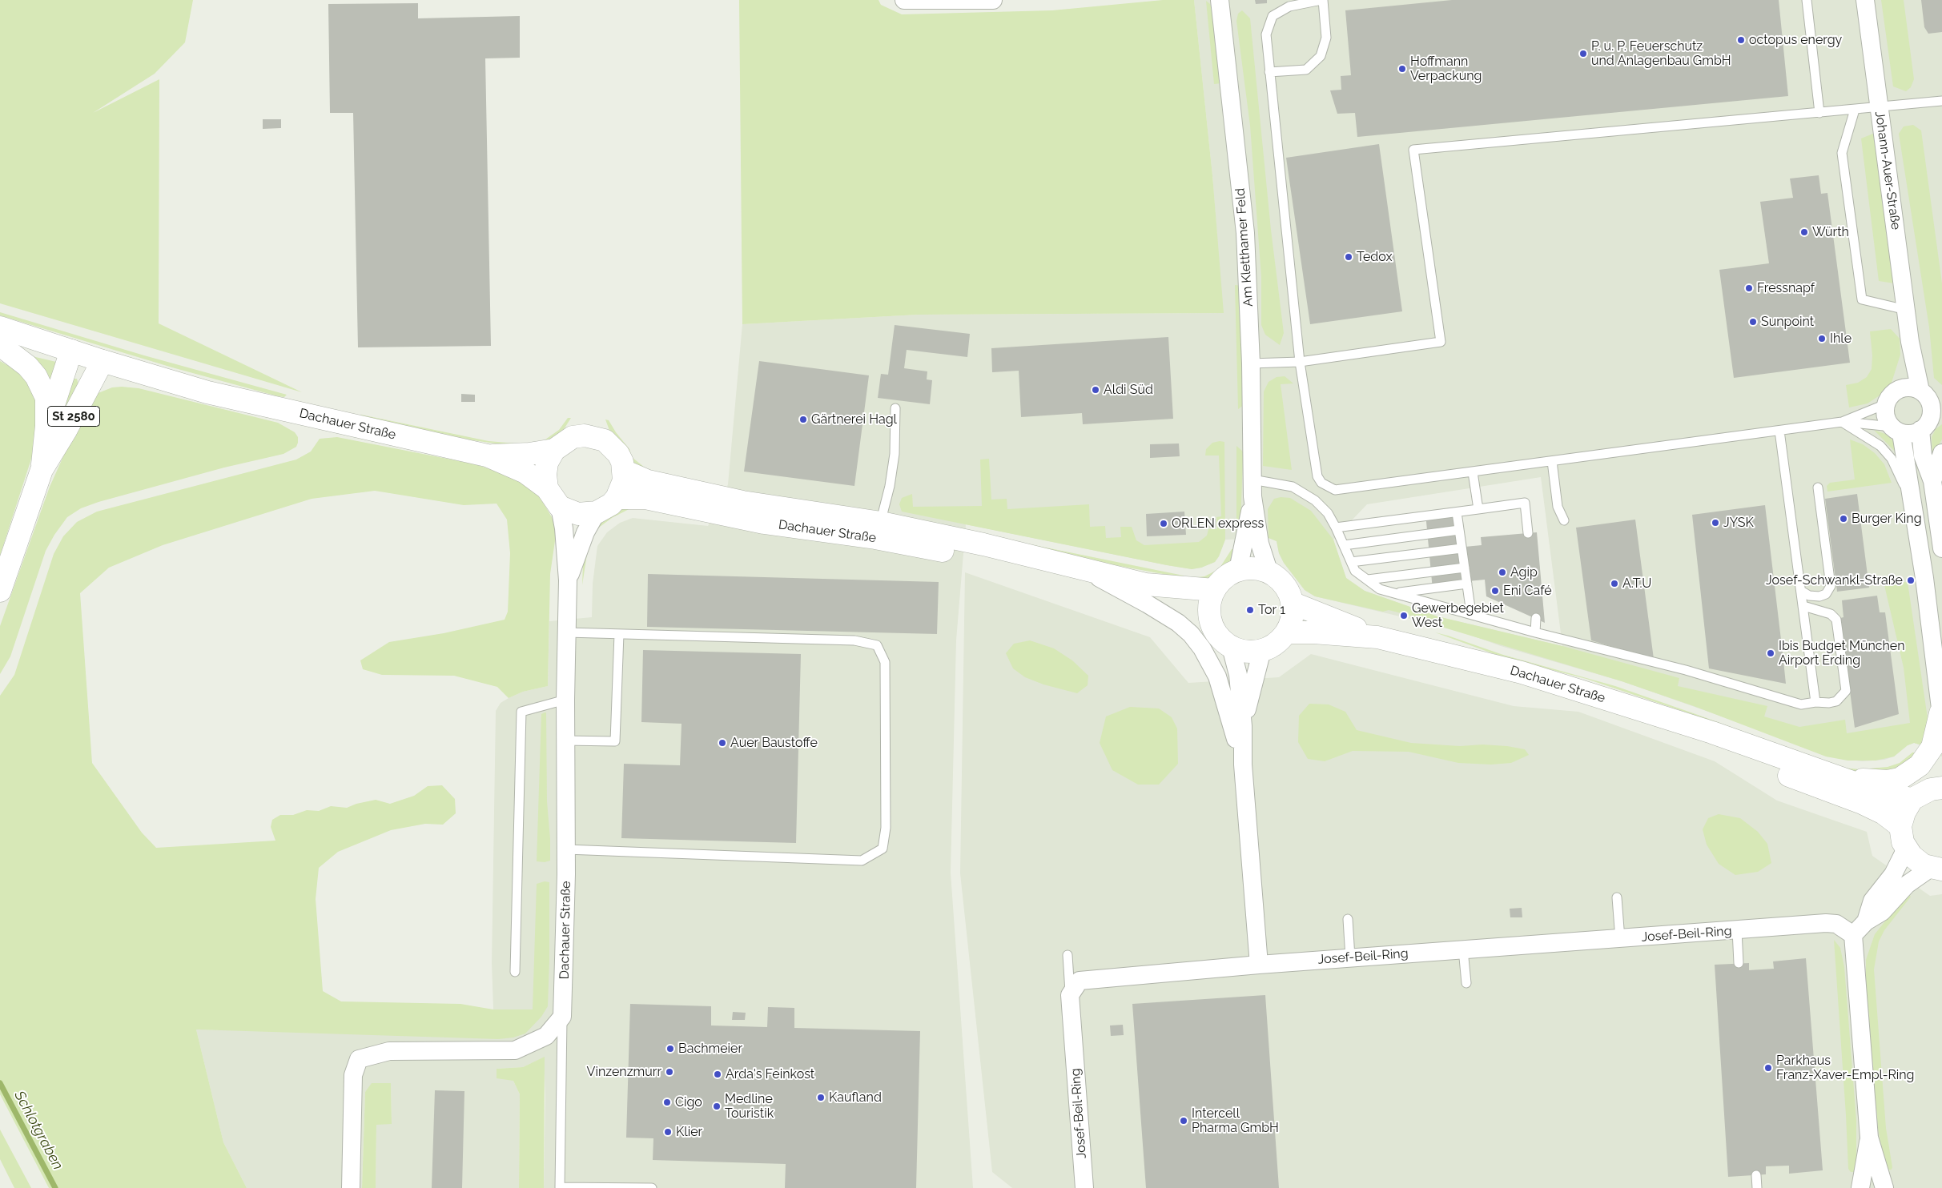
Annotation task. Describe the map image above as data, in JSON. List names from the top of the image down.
{
  "streets": {
    "main road": ["St 2580", "Dachauer Straße"],
    "street": ["Johann-Auer-Straße", "Am Kletthamer Feld", "Josef-Beil-Ring"]
  },
  "crossings": [
    ["Am Kletthamer Feld", "Dachauer Straße"],
    ["St 2580", "Dachauer Straße"]
  ],
  "water": ["Schlotgraben"],
  "places": [
    "octopus energy",
    "P. u. P. Feuerschutz und Anlagenbau GmbH",
    "Hoffmann Verpackung",
    "Würth",
    "Tedox",
    "Fressnapf",
    "Sunpoint",
    "Ihle",
    "Aldi Süd",
    "Gärtnerei Hagl",
    "Burger King",
    "JYSK",
    "ORLEN express",
    "Agip",
    "Josef-Schwankl-Straße",
    "A.T.U",
    "Eni Café",
    "Tor 1",
    "Gewerbegebiet West",
    "Ibis Budget München Airport Erding",
    "Auer Baustoffe",
    "Bachmeier",
    "Parkhaus Franz-Xaver-Empl-Ring",
    "Vinzenzmurr",
    "Arda's Feinkost",
    "Kaufland",
    "Cigo",
    "Medline Touristik",
    "Intercell Pharma GmbH",
    "Klier"
  ]
}
